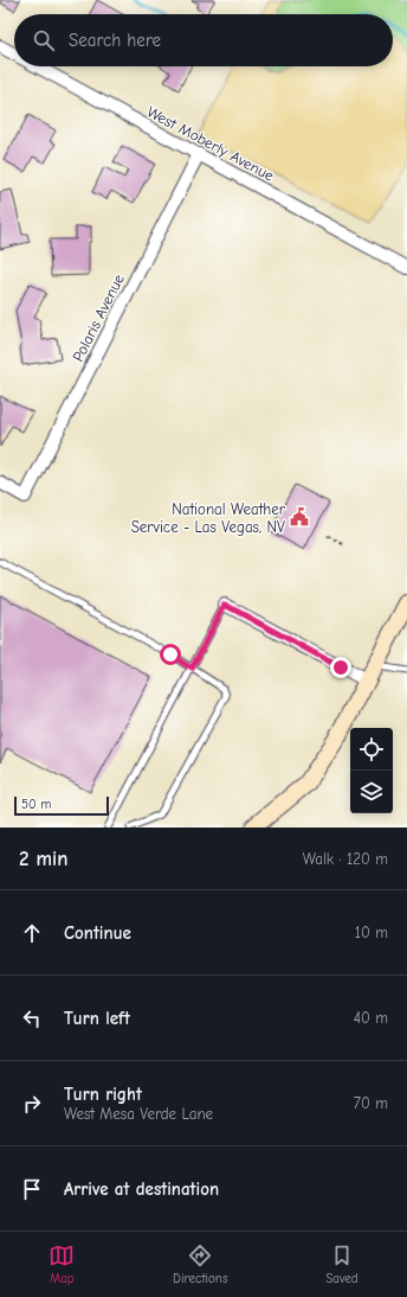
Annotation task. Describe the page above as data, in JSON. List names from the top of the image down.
{
  "streets": {
    "street": ["West Moberly Avenue", "Polaris Avenue"]
  },
  "crossings": [
    ["West Moberly Avenue", "Polaris Avenue"]
  ],
  "places": {
    "public building": ["National Weather Service - Las Vegas, NV"]
  },
  "scale_bar": "50 m",
  "page": {
    "search": "Search here",
    "scale": "50 m",
    "heading": ["2 min", "Walk · 120 m"],
    "list": [
      ["Continue", "10 m"],
      ["Turn left", "40 m"],
      ["Turn right", "West Mesa Verde Lane", "70 m"],
      "Arrive at destination"
    ],
    "nav": ["Map", "Directions", "Saved"]
  }
}
